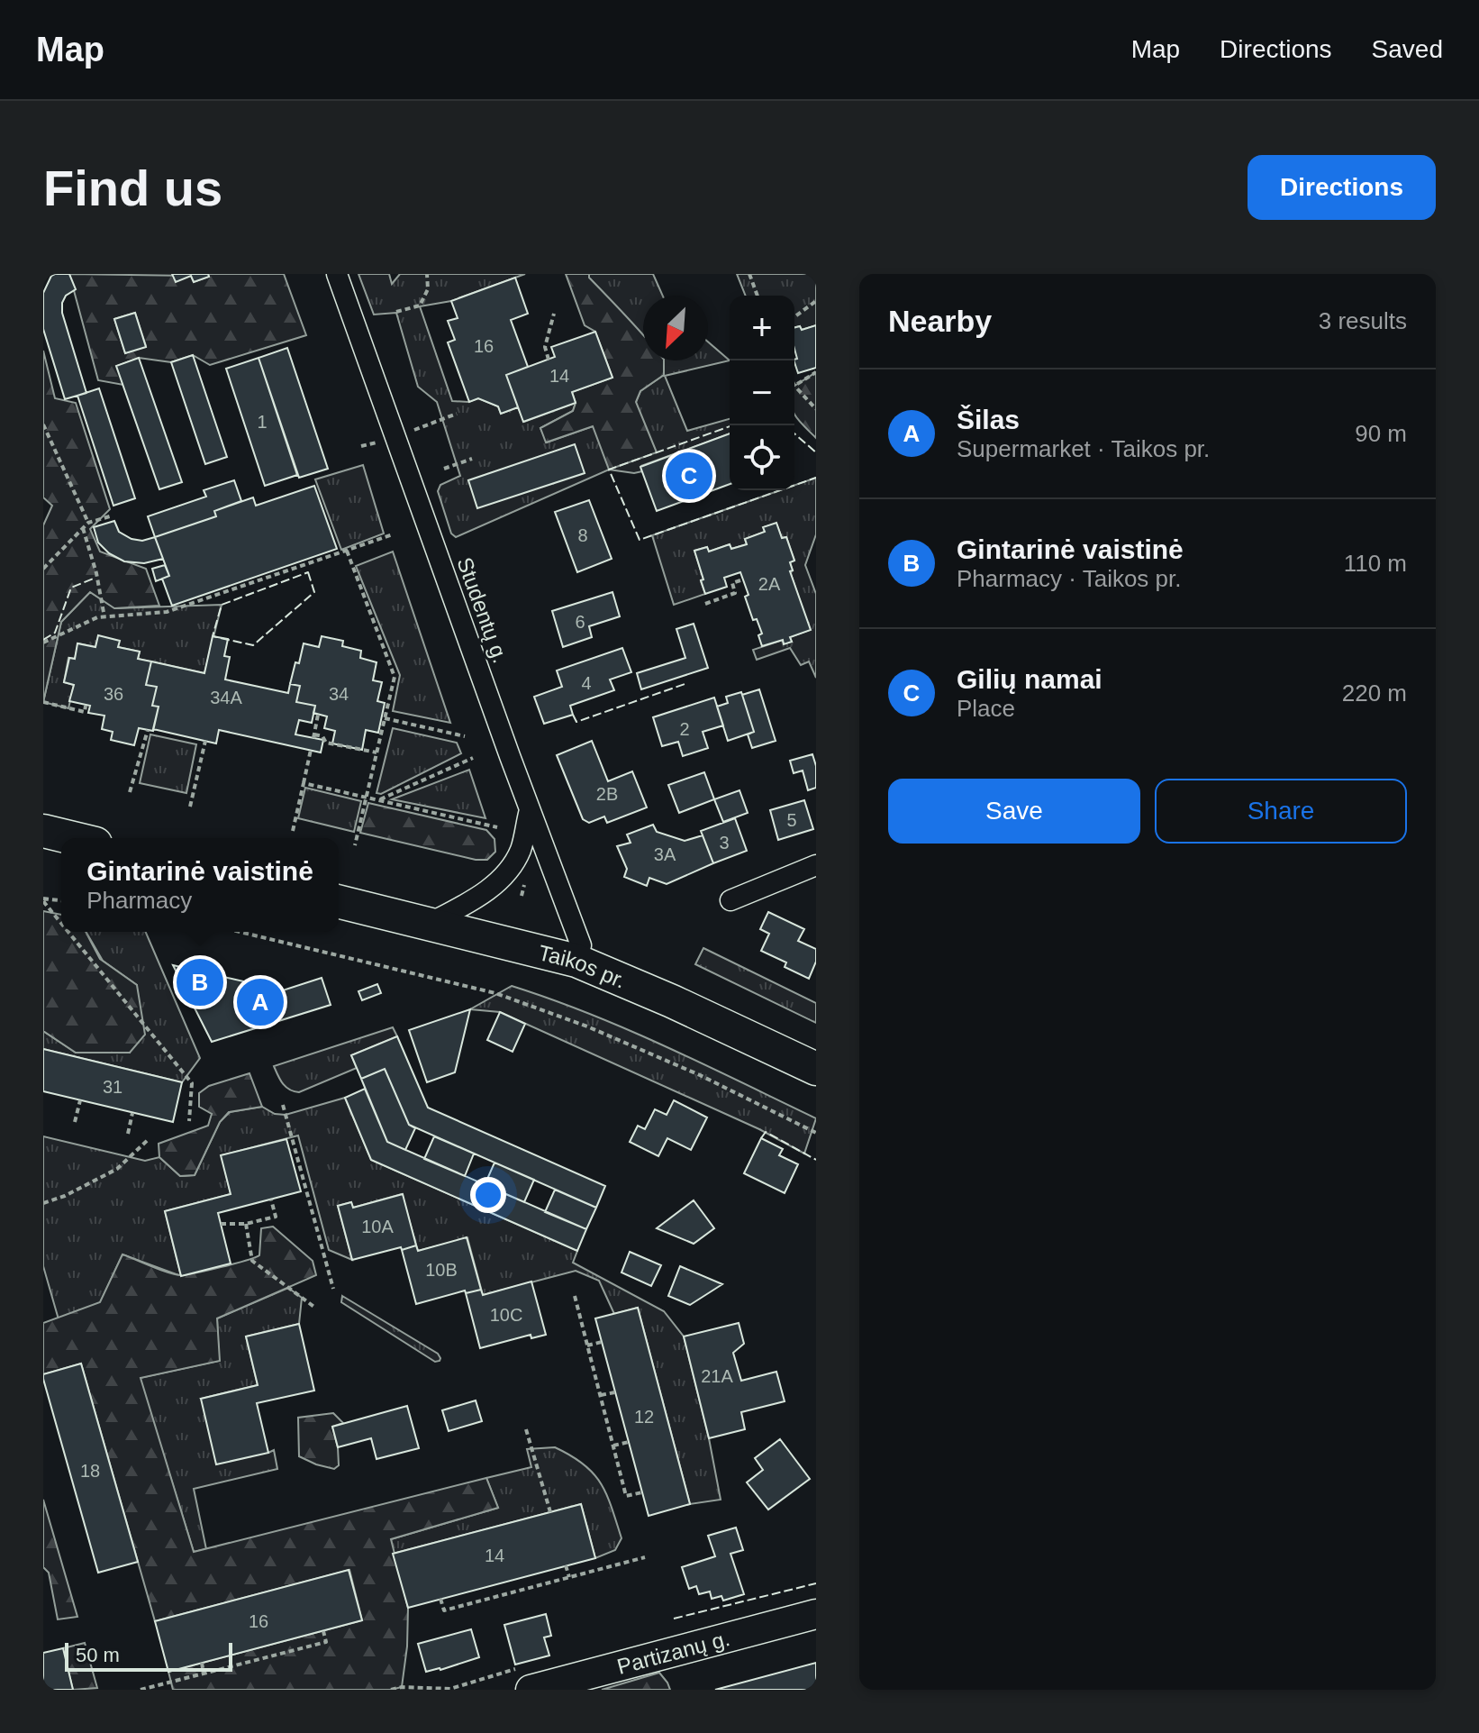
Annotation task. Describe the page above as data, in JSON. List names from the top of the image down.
{
  "streets": {
    "main road": ["Taikos pr."],
    "street": ["Studentų g.", "Partizanų g."]
  },
  "crossings": [
    ["Studentų g.", "Taikos pr."]
  ],
  "house_numbers": [
    "16",
    "14",
    "1",
    "8",
    "2A",
    "6",
    "4",
    "36",
    "34",
    "34A",
    "2",
    "2B",
    "5",
    "3",
    "3A",
    "31",
    "10A",
    "10B",
    "10C",
    "21A",
    "12",
    "18",
    "14",
    "16"
  ],
  "scale_bar": "50 m",
  "north": "bottom left",
  "page": {
    "header": "Map",
    "nav": ["Map", "Directions", "Saved"],
    "buttons": [
      "Directions",
      ["Save", "Share"]
    ],
    "title": "Find us",
    "heading": ["Nearby", "3 results"],
    "map_buttons": ["+", "−"],
    "list": [
      {
        "mark": "A",
        "name": "Šilas",
        "note": "Supermarket · Taikos pr.",
        "value": "90 m"
      },
      {
        "mark": "B",
        "name": "Gintarinė vaistinė",
        "note": "Pharmacy · Taikos pr.",
        "value": "110 m"
      },
      {
        "mark": "C",
        "name": "Gilių namai",
        "note": "Place",
        "value": "220 m"
      }
    ],
    "pins": ["C", "B", "A"],
    "popup": ["Gintarinė vaistinė", "Pharmacy"],
    "scale": "50 m"
  }
}
